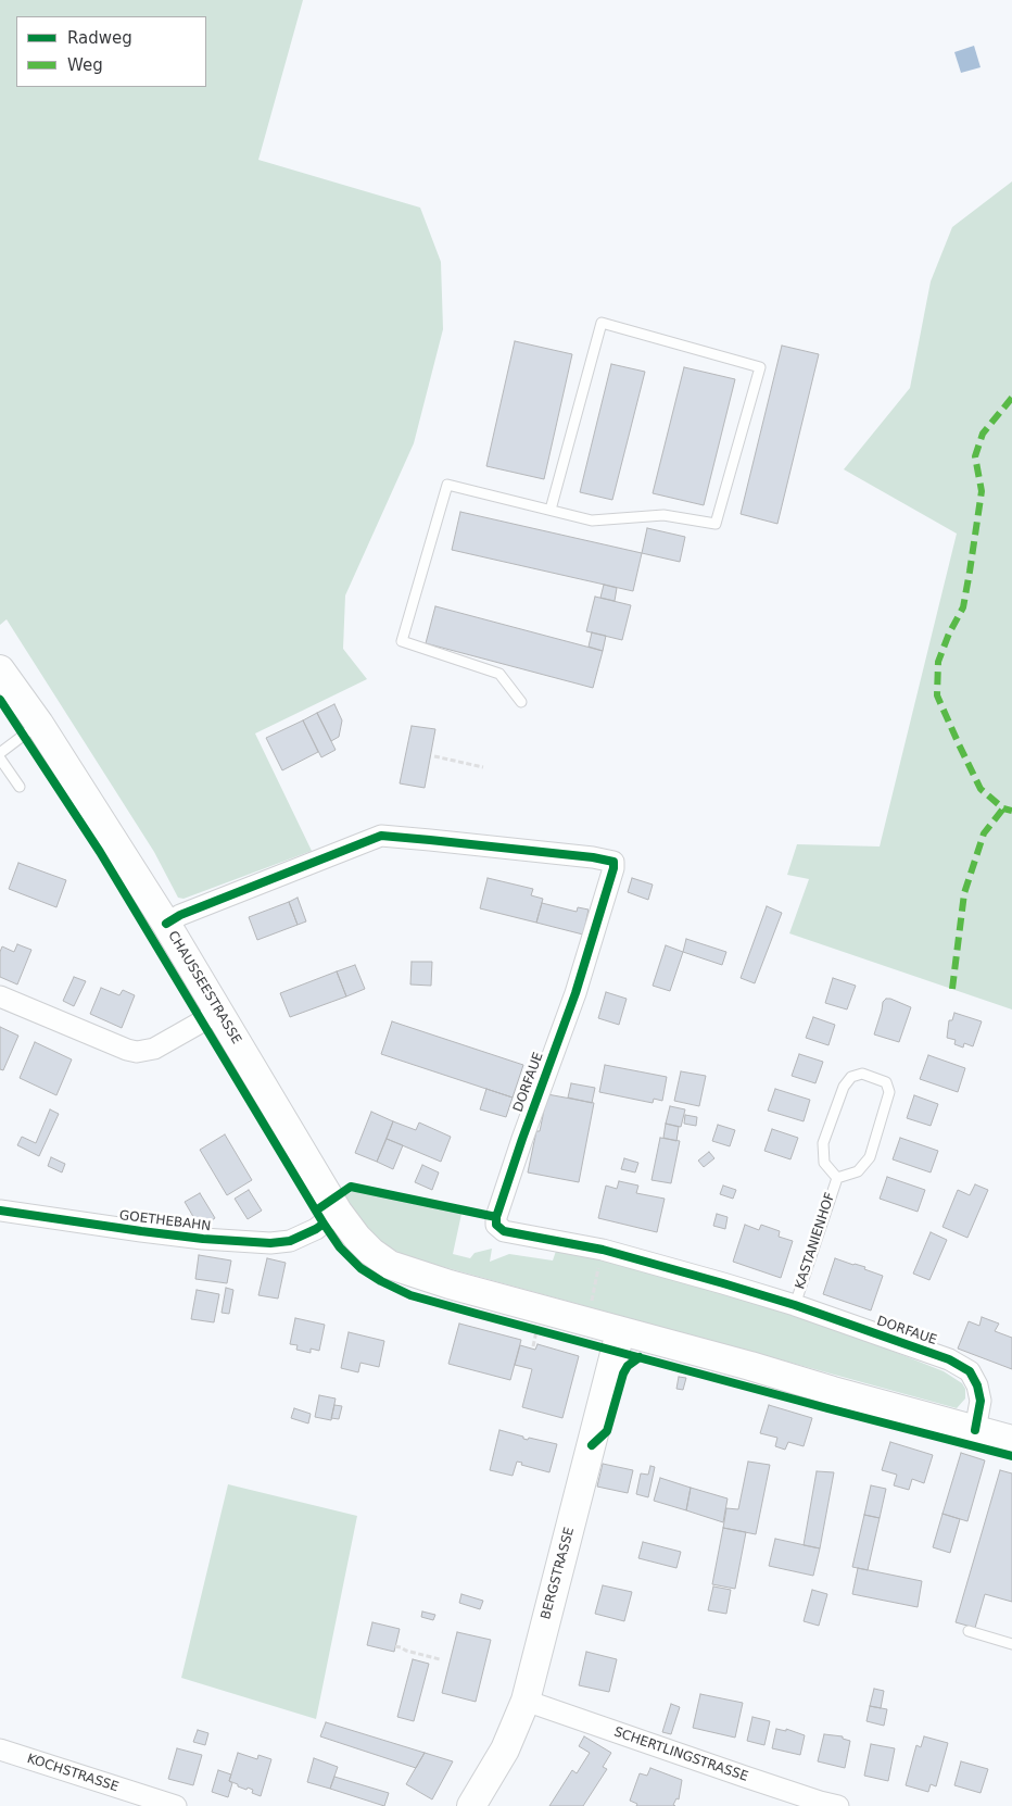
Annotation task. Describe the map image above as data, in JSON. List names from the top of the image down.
{
  "streets": {
    "street": [
      "CHAUSSEESTRASSE",
      "DORFAUE",
      "GOETHEBAHN",
      "BERGSTRASSE",
      "SCHERTLINGSTRASSE",
      "KOCHSTRASSE"
    ],
    "lane": ["KASTANIENHOF"]
  },
  "crossings": [
    ["CHAUSSEESTRASSE", "DORFAUE"],
    ["CHAUSSEESTRASSE", "GOETHEBAHN"],
    ["CHAUSSEESTRASSE", "BERGSTRASSE"],
    ["DORFAUE", "KASTANIENHOF"],
    ["BERGSTRASSE", "SCHERTLINGSTRASSE"]
  ],
  "legend": ["Radweg", "Weg"]
}
